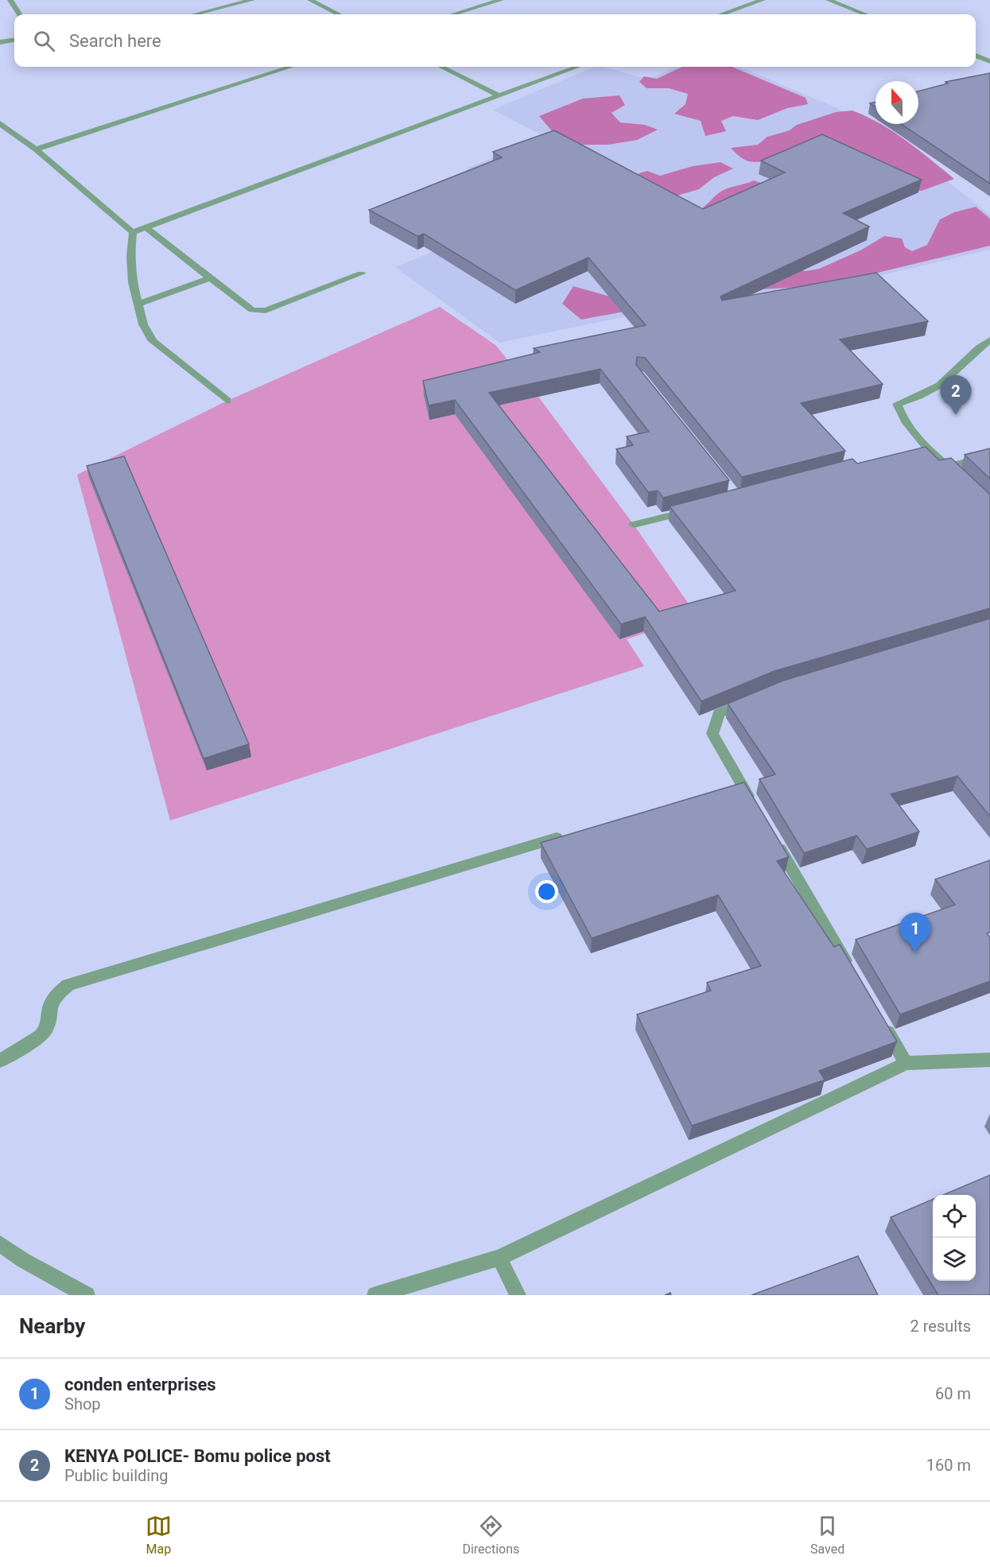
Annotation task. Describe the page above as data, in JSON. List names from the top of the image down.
{
  "north": "top",
  "page": {
    "search": "Search here",
    "pins": ["2", "1"],
    "heading": ["Nearby", "2 results"],
    "list": [
      {
        "mark": "1",
        "name": "conden enterprises",
        "note": "Shop",
        "value": "60 m"
      },
      {
        "mark": "2",
        "name": "KENYA POLICE- Bomu police post",
        "note": "Public building",
        "value": "160 m"
      }
    ],
    "nav": ["Map", "Directions", "Saved"]
  }
}
